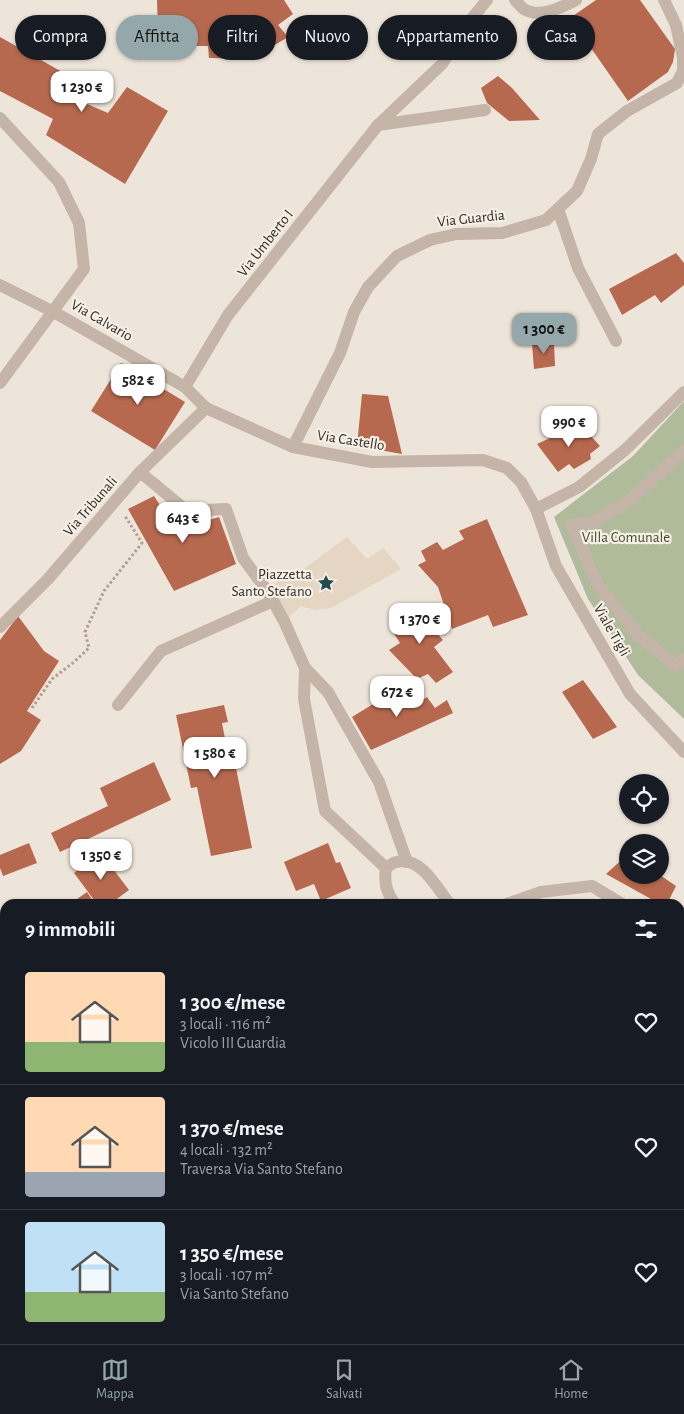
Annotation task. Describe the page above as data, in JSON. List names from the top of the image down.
{
  "streets": {
    "street": [
      "Via Guardia",
      "Via Umberto I",
      "Via Calvario",
      "Via Castello",
      "Via Tribunali",
      "Viale Tigli"
    ]
  },
  "crossings": [
    ["Via Guardia", "Via Castello"],
    ["Via Umberto I", "Via Calvario"],
    ["Via Umberto I", "Via Castello"],
    ["Via Calvario", "Via Castello"],
    ["Via Castello", "Via Tribunali"],
    ["Via Castello", "Viale Tigli"]
  ],
  "parks": ["Villa Comunale"],
  "places": {
    "place": ["Piazzetta Santo Stefano"]
  },
  "page": {
    "chip": [
      "Compra",
      "Affitta",
      "Filtri",
      "Nuovo",
      "Appartamento",
      "Casa"
    ],
    "price": [
      "1 230 €",
      "1 300 €",
      "582 €",
      "990 €",
      "643 €",
      "1 370 €",
      "672 €",
      "1 580 €",
      "1 350 €"
    ],
    "heading": "9 immobili",
    "list": [
      {
        "name": "1 300 €/mese",
        "note": "3 locali · 116 m² · Vicolo III Guardia"
      },
      {
        "name": "1 370 €/mese",
        "note": "4 locali · 132 m² · Traversa Via Santo Stefano"
      },
      {
        "name": "1 350 €/mese",
        "note": "3 locali · 107 m² · Via Santo Stefano"
      }
    ],
    "tabs": ["Mappa", "Salvati", "Home"]
  }
}
